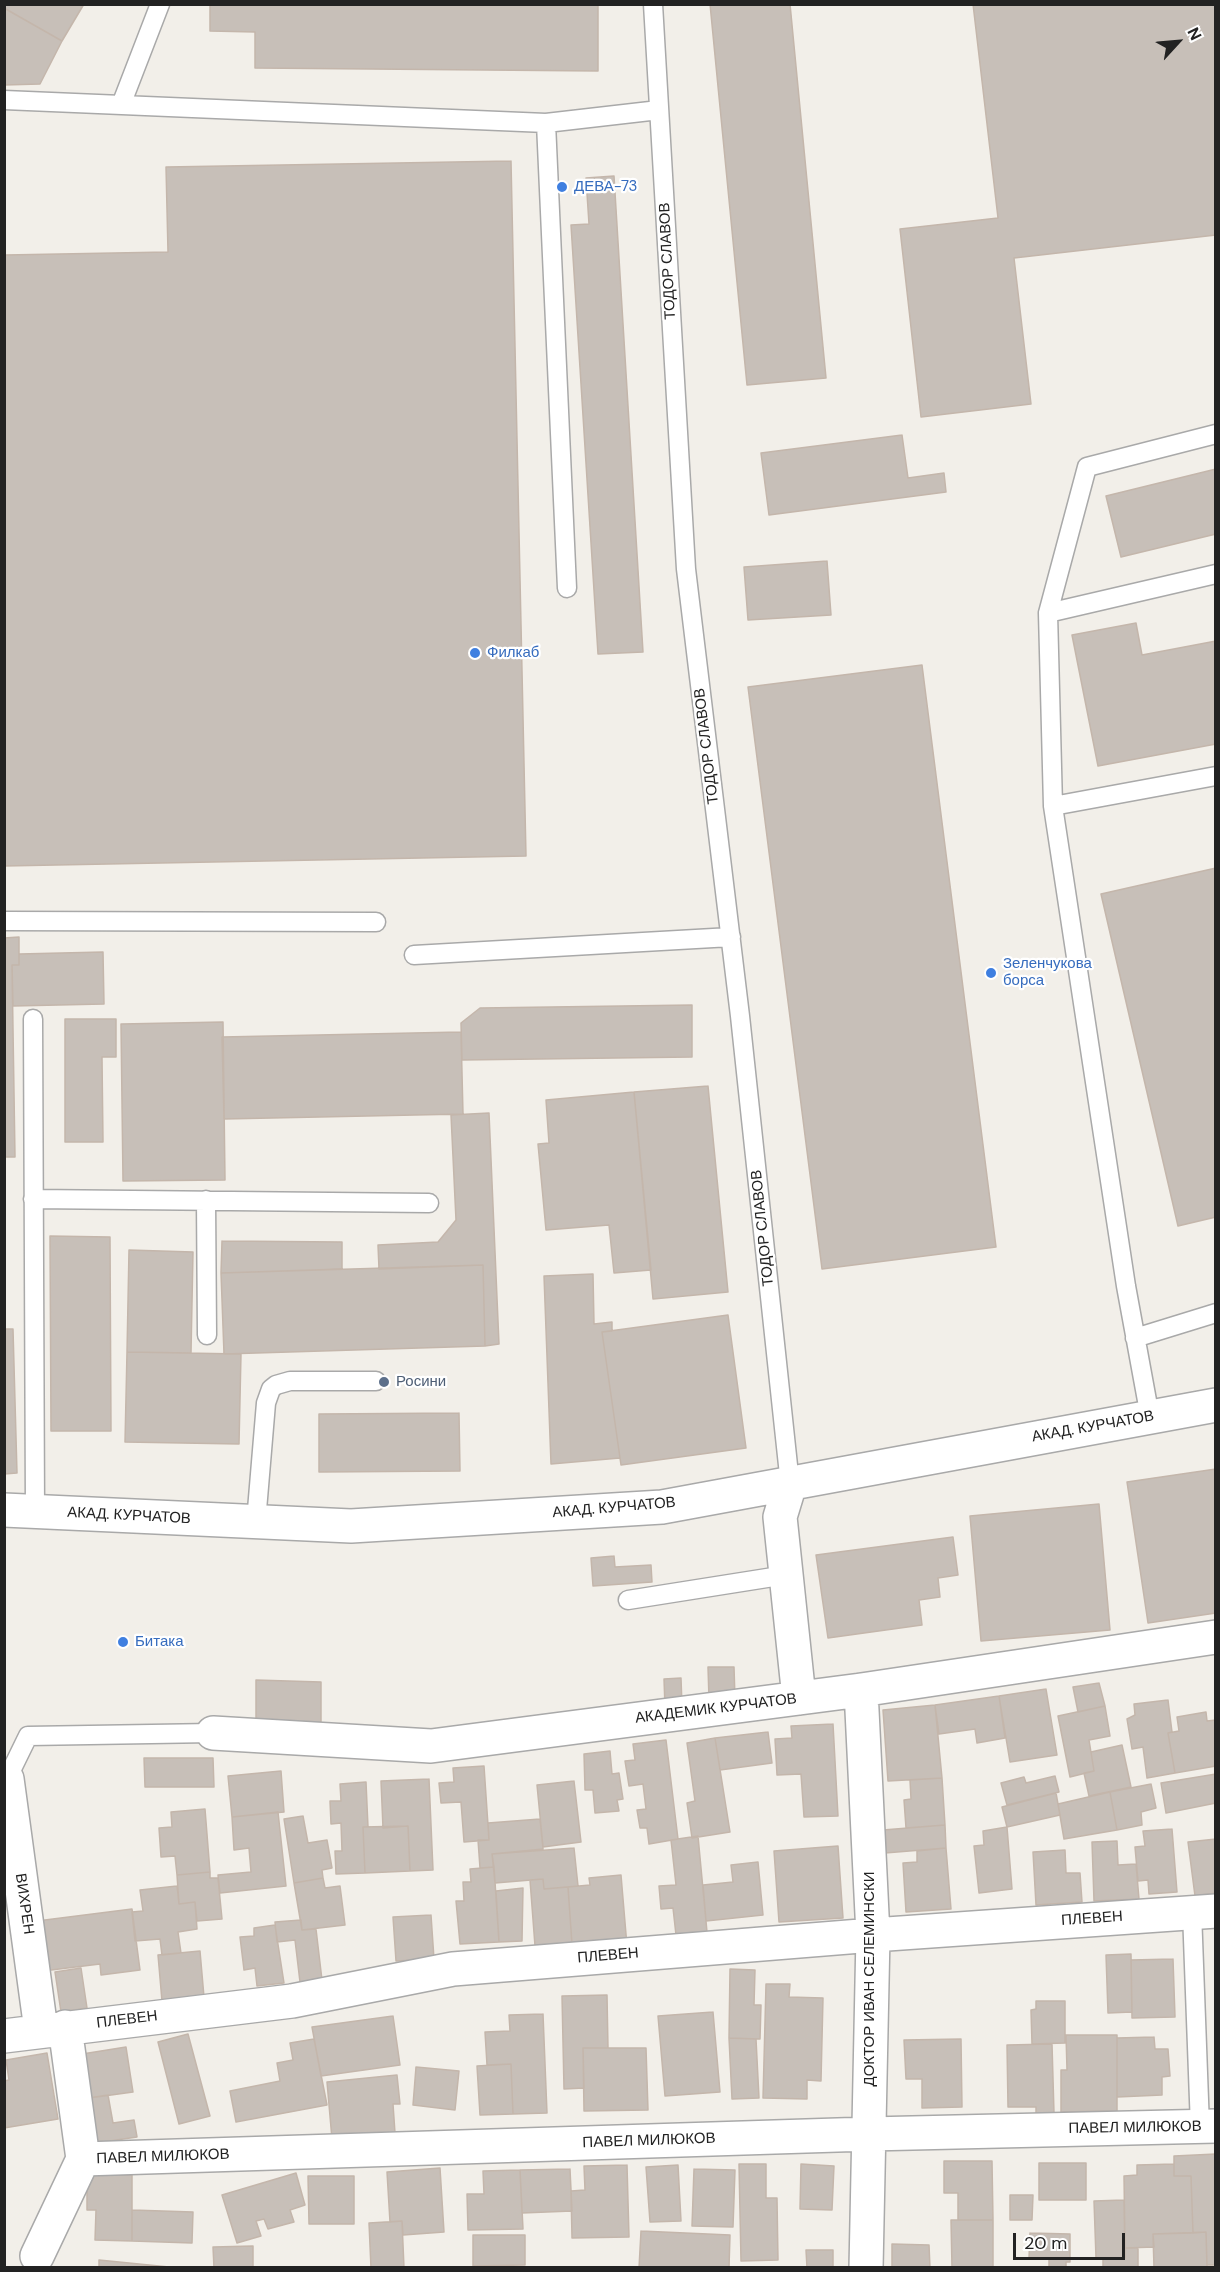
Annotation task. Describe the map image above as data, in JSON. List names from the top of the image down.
{
  "streets": {
    "street": [
      "АКАД. КУРЧАТОВ",
      "АКАДЕМИК КУРЧАТОВ",
      "ВИХРЕН",
      "ПЛЕВЕН",
      "ДОКТОР ИВАН СЕЛЕМИНСКИ",
      "ПАВЕЛ МИЛЮКОВ"
    ],
    "lane": ["ТОДОР СЛАВОВ"]
  },
  "crossings": [
    ["ТОДОР СЛАВОВ", "АКАД. КУРЧАТОВ"],
    ["АКАДЕМИК КУРЧАТОВ", "ДОКТОР ИВАН СЕЛЕМИНСКИ"],
    ["ВИХРЕН", "ПЛЕВЕН"],
    ["ВИХРЕН", "ПАВЕЛ МИЛЮКОВ"],
    ["ПЛЕВЕН", "ДОКТОР ИВАН СЕЛЕМИНСКИ"],
    ["ДОКТОР ИВАН СЕЛЕМИНСКИ", "ПАВЕЛ МИЛЮКОВ"]
  ],
  "places": [
    "ДЕВА-73",
    "Филкаб",
    "Зеленчукова борса",
    "Росини",
    "Битака"
  ],
  "scale_bar": "20 m",
  "north": "top right"
}
